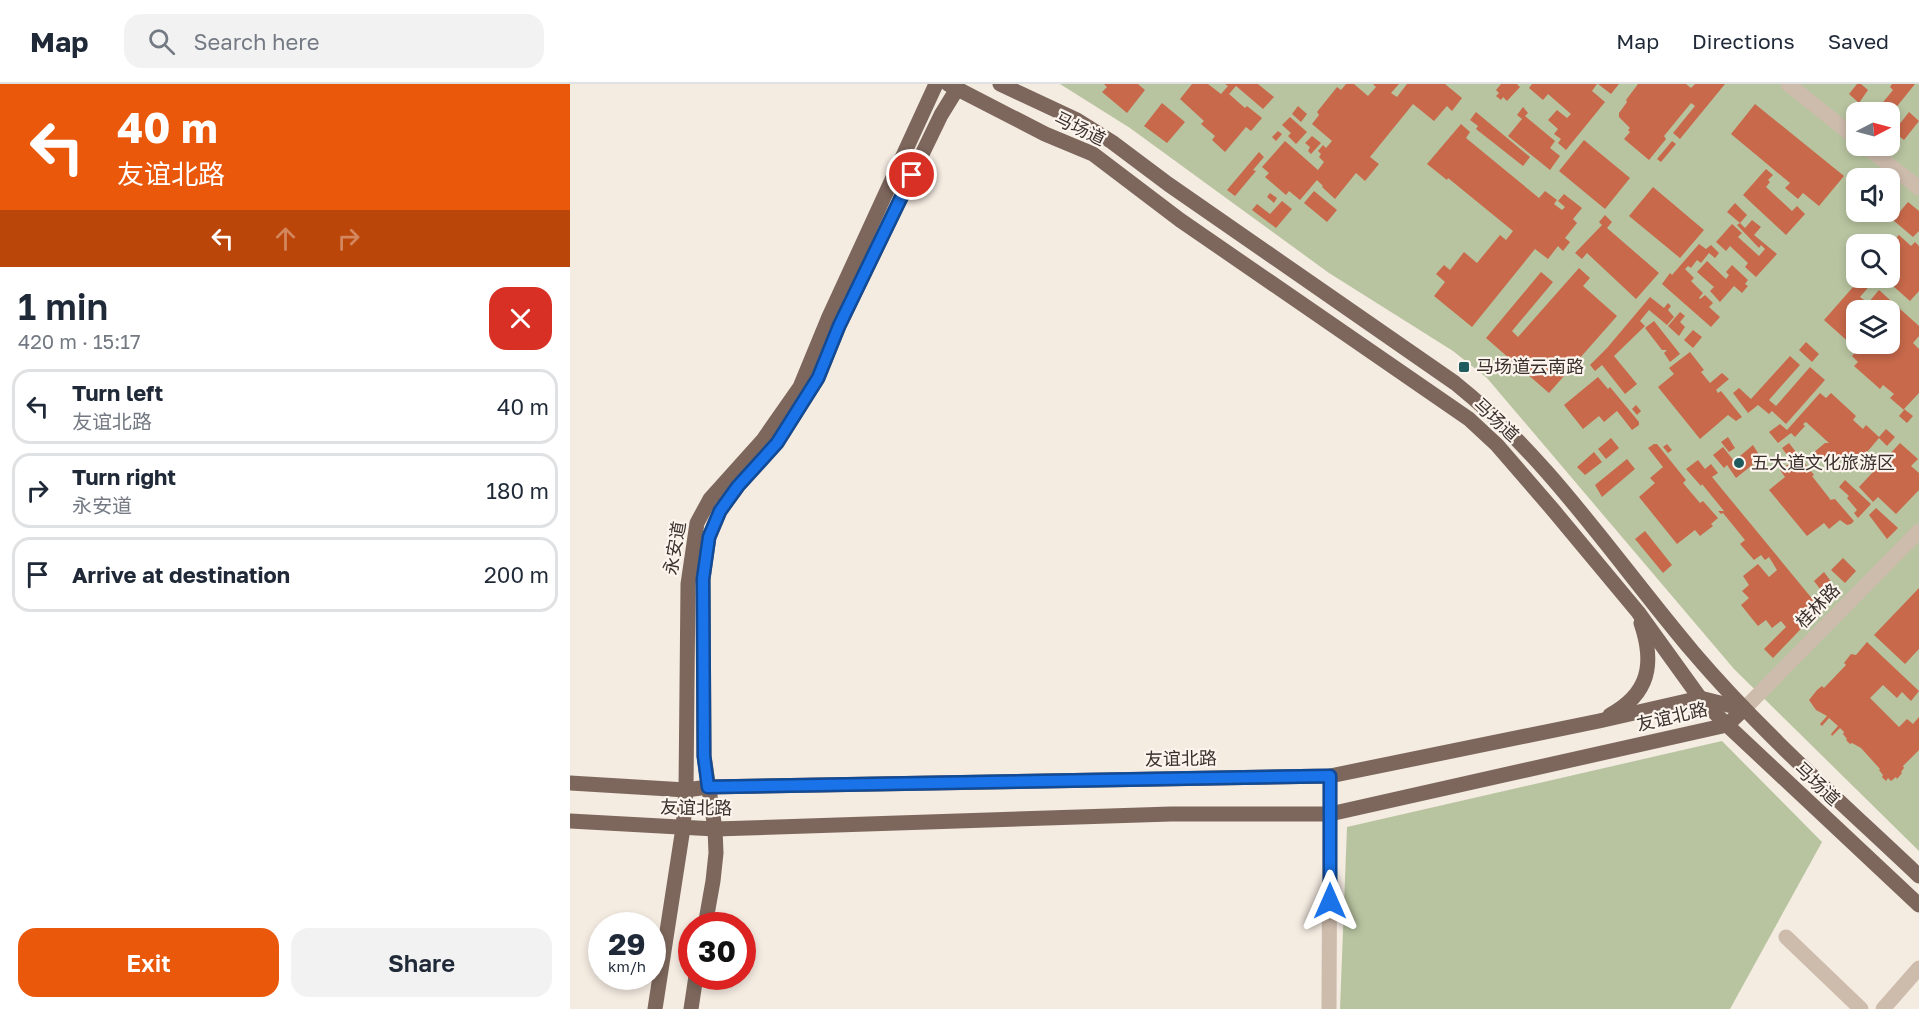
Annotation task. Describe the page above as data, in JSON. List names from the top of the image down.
{
  "streets": {
    "main road": ["马场道", "永安道", "友谊北路"],
    "street": ["桂林路"]
  },
  "crossings": [
    ["马场道", "永安道"],
    ["马场道", "桂林路"],
    ["马场道", "友谊北路"],
    ["永安道", "友谊北路"],
    ["桂林路", "友谊北路"]
  ],
  "places": {
    "transit": ["马场道云南路"],
    "other": ["五大道文化旅游区"]
  },
  "north": "right",
  "page": {
    "header": "Map",
    "search": "Search here",
    "nav": ["Map", "Directions", "Saved"],
    "turn": ["40 m", "友谊北路"],
    "heading": ["1 min", "420 m · 15:17"],
    "list": [
      {
        "name": "Turn left",
        "note": "友谊北路",
        "value": "40 m"
      },
      {
        "name": "Turn right",
        "note": "永安道",
        "value": "180 m"
      },
      {
        "name": "Arrive at destination",
        "value": "200 m"
      }
    ],
    "speed": "29 km/h",
    "limit": "30",
    "buttons": ["Exit", "Share"]
  }
}
